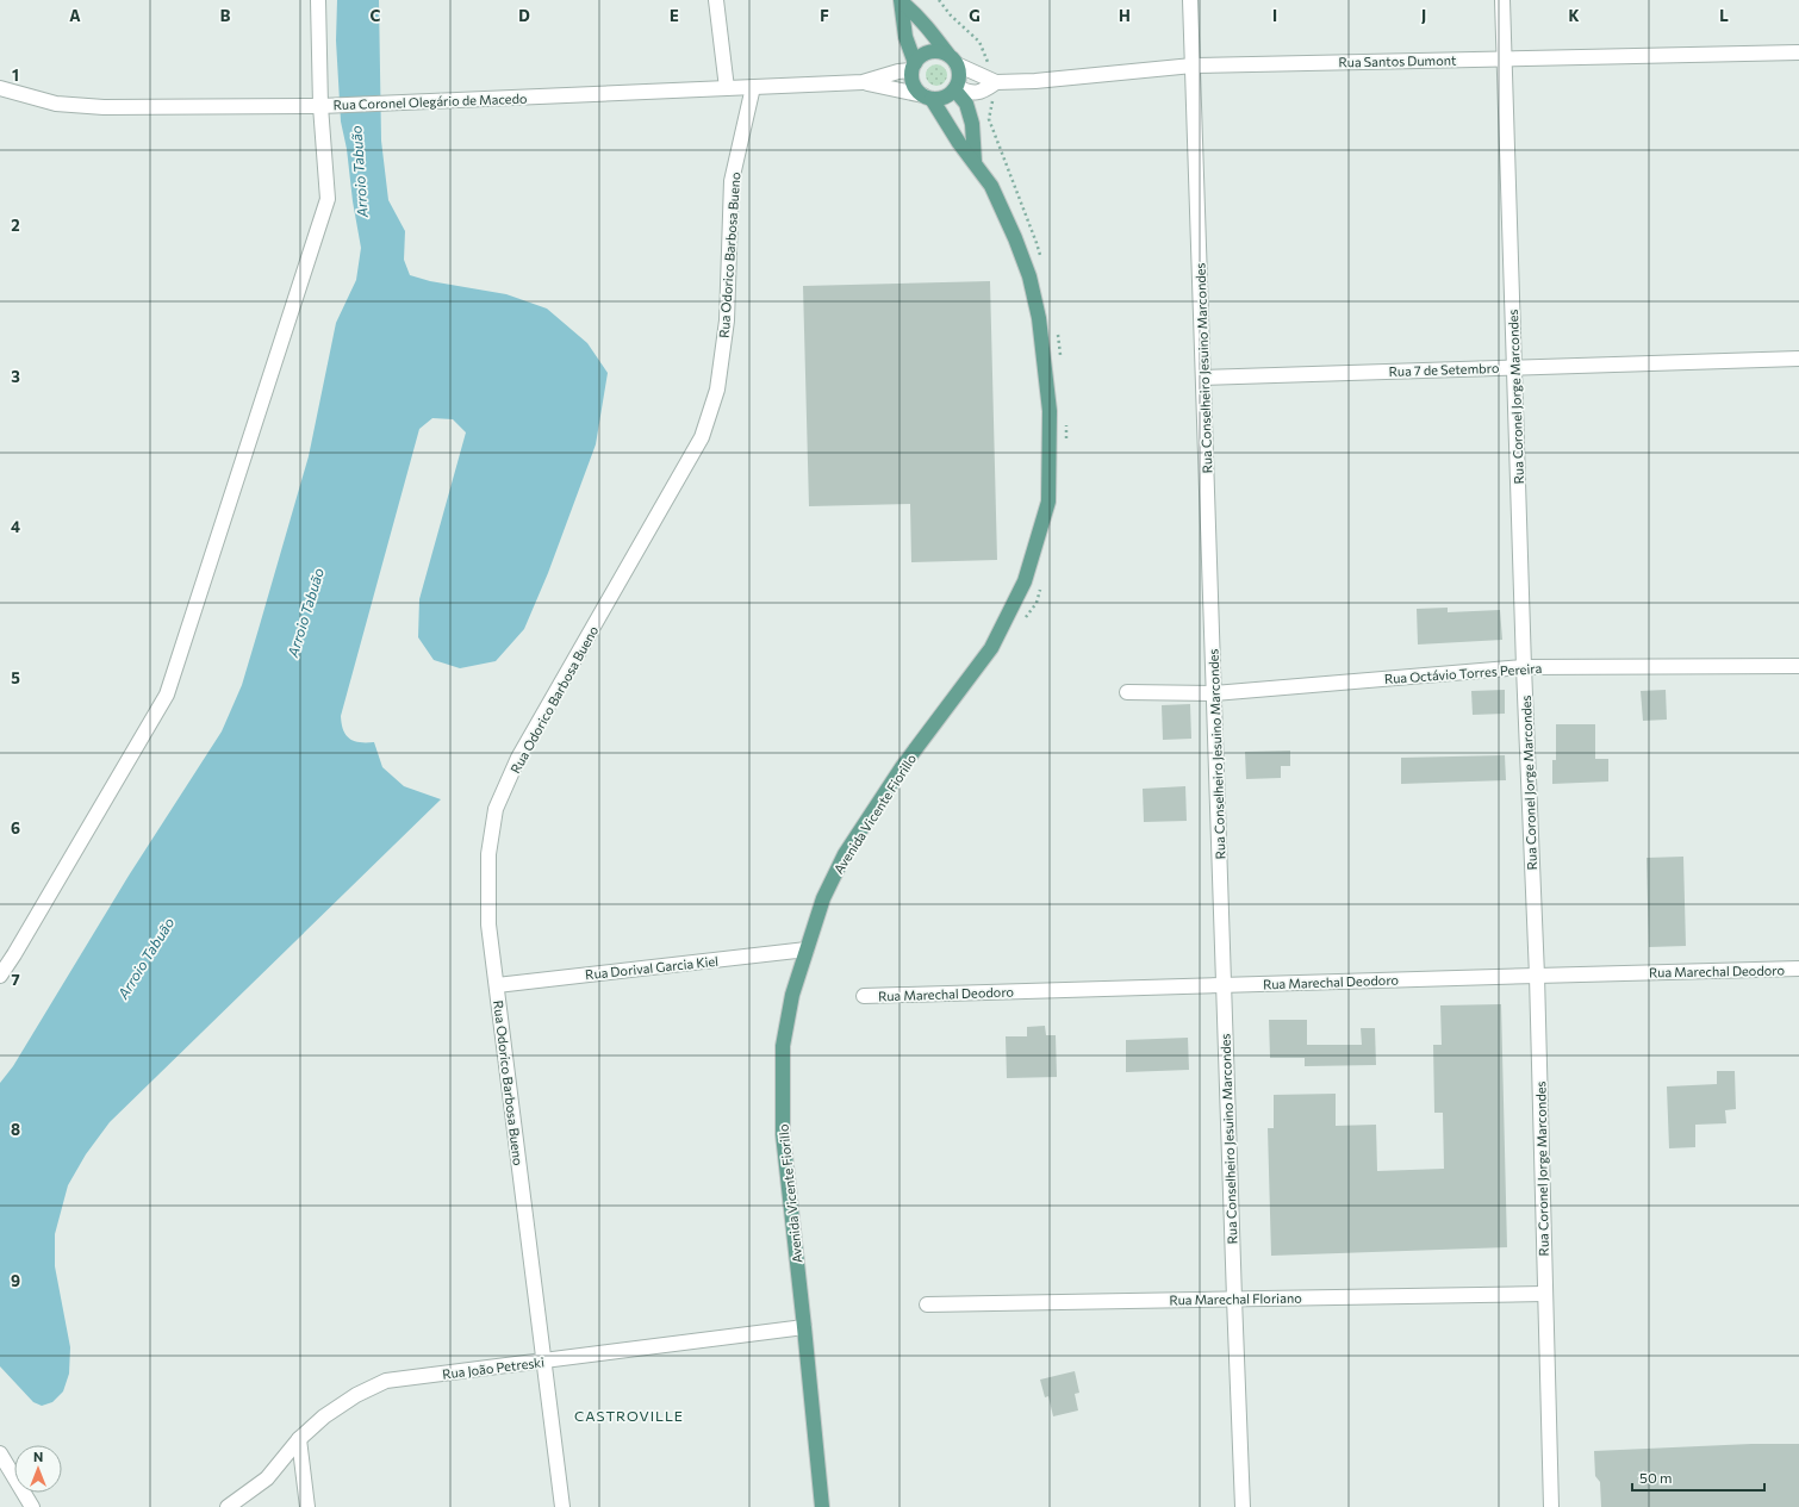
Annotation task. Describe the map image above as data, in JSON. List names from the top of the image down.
{
  "streets": {
    "main road": ["Avenida Vicente Fiorillo"],
    "street": [
      "Rua Santos Dumont",
      "Rua Coronel Olegário de Macedo",
      "Rua Odorico Barbosa Bueno",
      "Rua Conselheiro Jesuino Marcondes",
      "Rua 7 de Setembro",
      "Rua Coronel Jorge Marcondes",
      "Rua Octávio Torres Pereira",
      "Rua Dorival Garcia Kiel",
      "Rua Marechal Deodoro",
      "Rua Marechal Floriano",
      "Rua João Petreski"
    ]
  },
  "crossings": [
    ["Rua Santos Dumont", "Rua Conselheiro Jesuino Marcondes"],
    ["Rua Santos Dumont", "Rua Coronel Jorge Marcondes"],
    ["Rua Coronel Olegário de Macedo", "Rua Odorico Barbosa Bueno"],
    ["Rua Odorico Barbosa Bueno", "Rua Dorival Garcia Kiel"],
    ["Rua Odorico Barbosa Bueno", "Rua João Petreski"],
    ["Rua Conselheiro Jesuino Marcondes", "Rua 7 de Setembro"],
    ["Rua Conselheiro Jesuino Marcondes", "Rua Octávio Torres Pereira"],
    ["Rua Conselheiro Jesuino Marcondes", "Rua Marechal Deodoro"],
    ["Rua Conselheiro Jesuino Marcondes", "Rua Marechal Floriano"],
    ["Rua 7 de Setembro", "Rua Coronel Jorge Marcondes"],
    ["Rua Coronel Jorge Marcondes", "Rua Octávio Torres Pereira"],
    ["Rua Coronel Jorge Marcondes", "Rua Marechal Deodoro"],
    ["Rua Coronel Jorge Marcondes", "Rua Marechal Floriano"],
    ["Avenida Vicente Fiorillo", "Rua Dorival Garcia Kiel"],
    ["Avenida Vicente Fiorillo", "Rua João Petreski"]
  ],
  "districts": ["CASTROVILLE"],
  "water": ["Arroio Tabuão"],
  "scale_bar": "50 m",
  "north": "top",
  "grid": {
    "columns": [
      "A",
      "B",
      "C",
      "D",
      "E",
      "F",
      "G",
      "H",
      "I",
      "J",
      "K",
      "L"
    ],
    "rows": [
      "1",
      "2",
      "3",
      "4",
      "5",
      "6",
      "7",
      "8",
      "9"
    ]
  }
}
